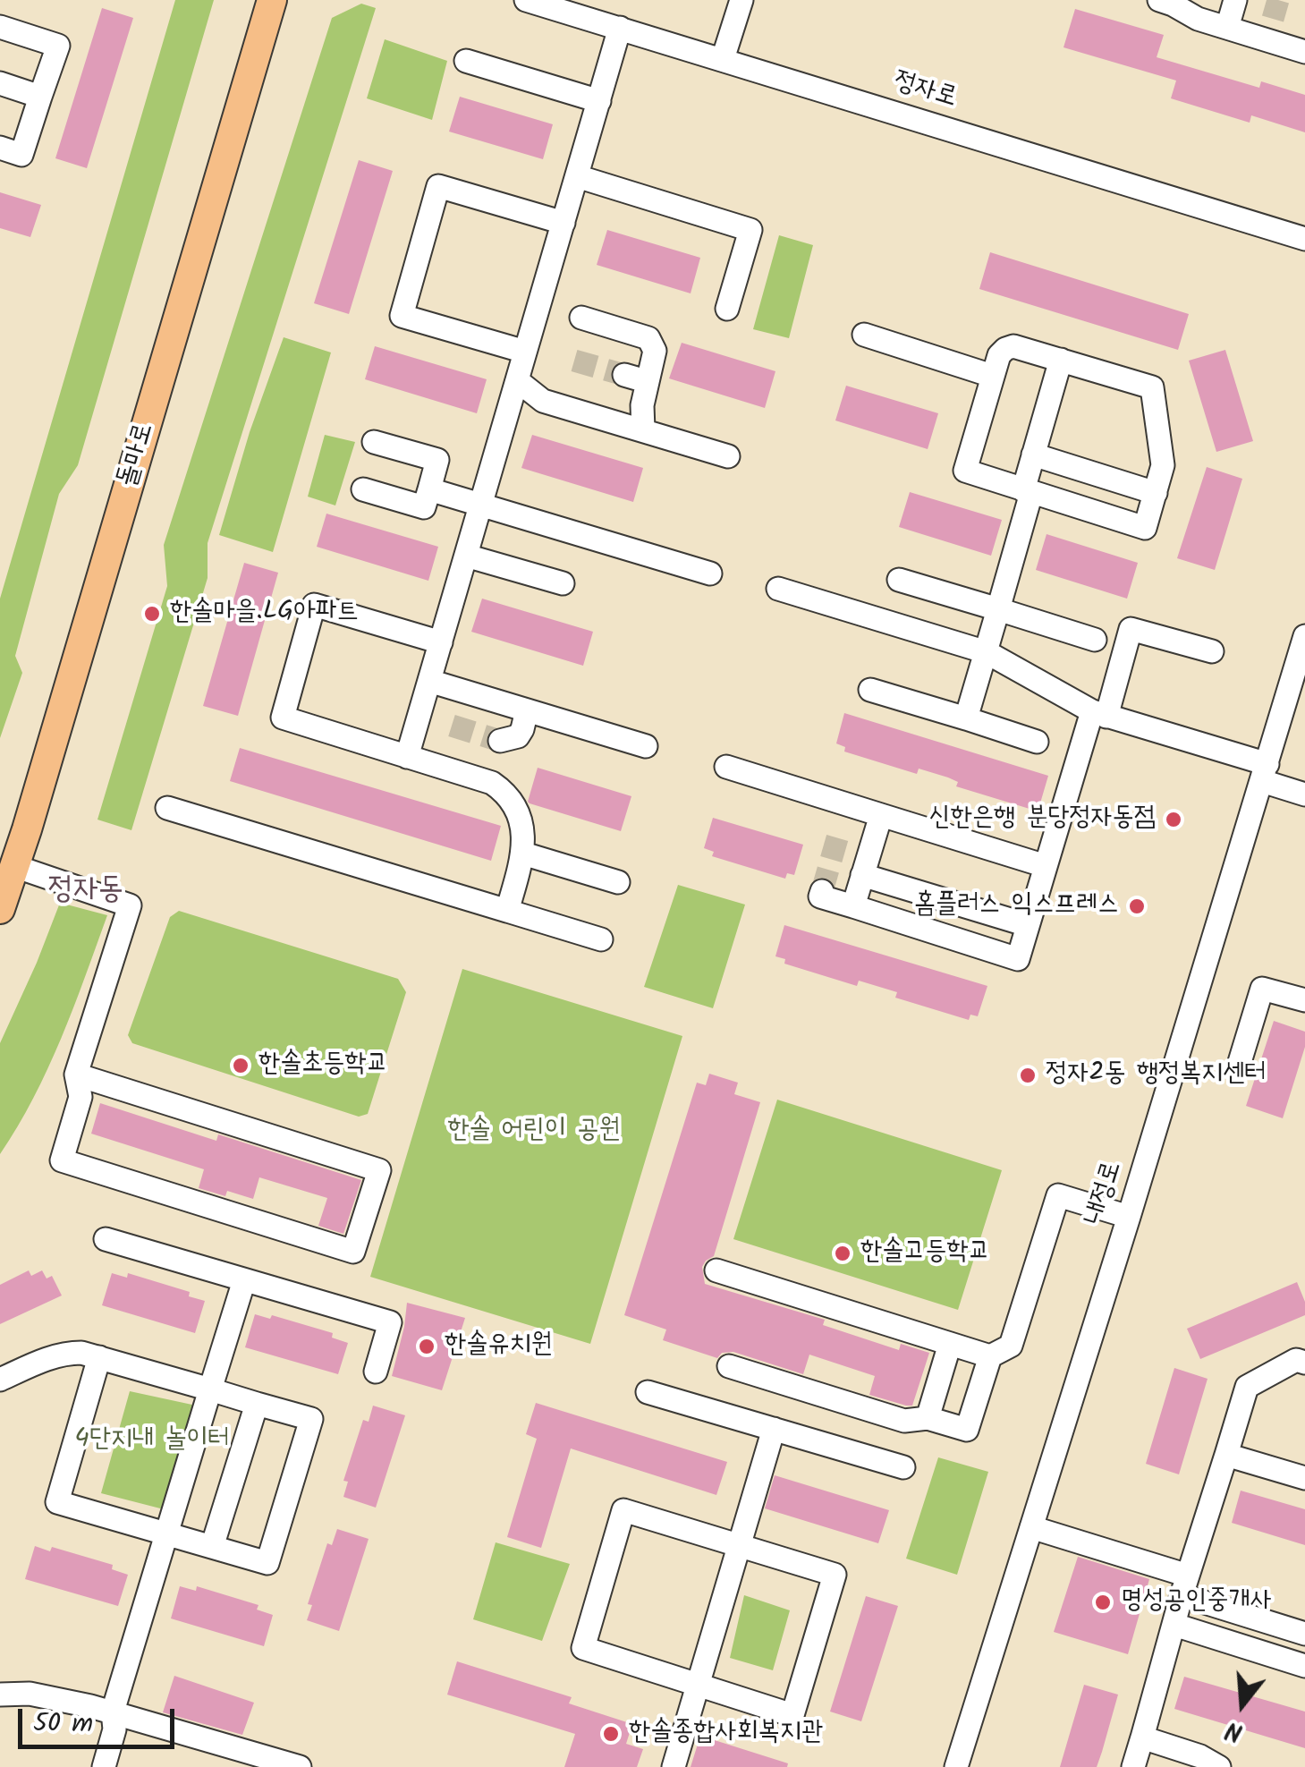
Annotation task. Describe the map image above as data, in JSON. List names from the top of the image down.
{
  "streets": {
    "main road": ["돌마로"],
    "street": ["정자로", "내정로"]
  },
  "districts": ["정자동"],
  "parks": ["한솔 어린이 공원", "4단지내 놀이터"],
  "places": [
    "한솔마을.LG아파트",
    "신한은행 분당정자동점",
    "홈플러스 익스프레스",
    "한솔초등학교",
    "정자2동 행정복지센터",
    "한솔고등학교",
    "한솔유치원",
    "명성공인중개사",
    "한솔종합사회복지관"
  ],
  "scale_bar": "50 m",
  "north": "bottom"
}
